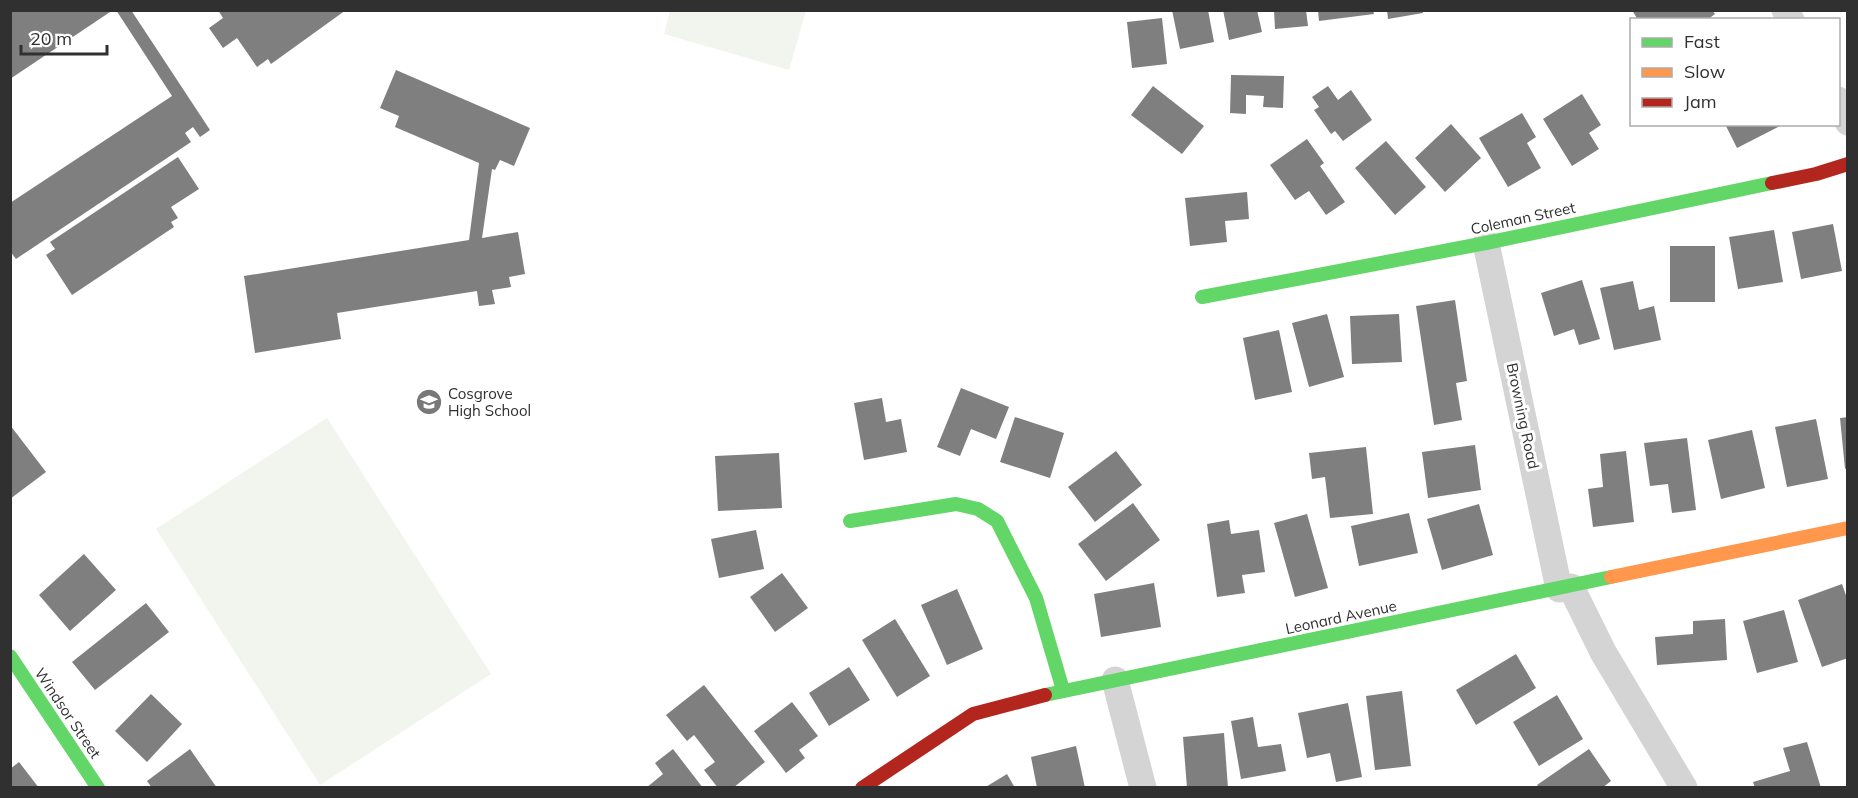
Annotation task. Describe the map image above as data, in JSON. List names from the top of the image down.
{
  "streets": {
    "street": [
      "Coleman Street",
      "Browning Road",
      "Leonard Avenue",
      "Windsor Street"
    ]
  },
  "crossings": [
    ["Coleman Street", "Browning Road"],
    ["Browning Road", "Leonard Avenue"]
  ],
  "places": {
    "school or university": ["Cosgrove High School"]
  },
  "legend": ["Fast", "Slow", "Jam"],
  "scale_bar": "20 m"
}
